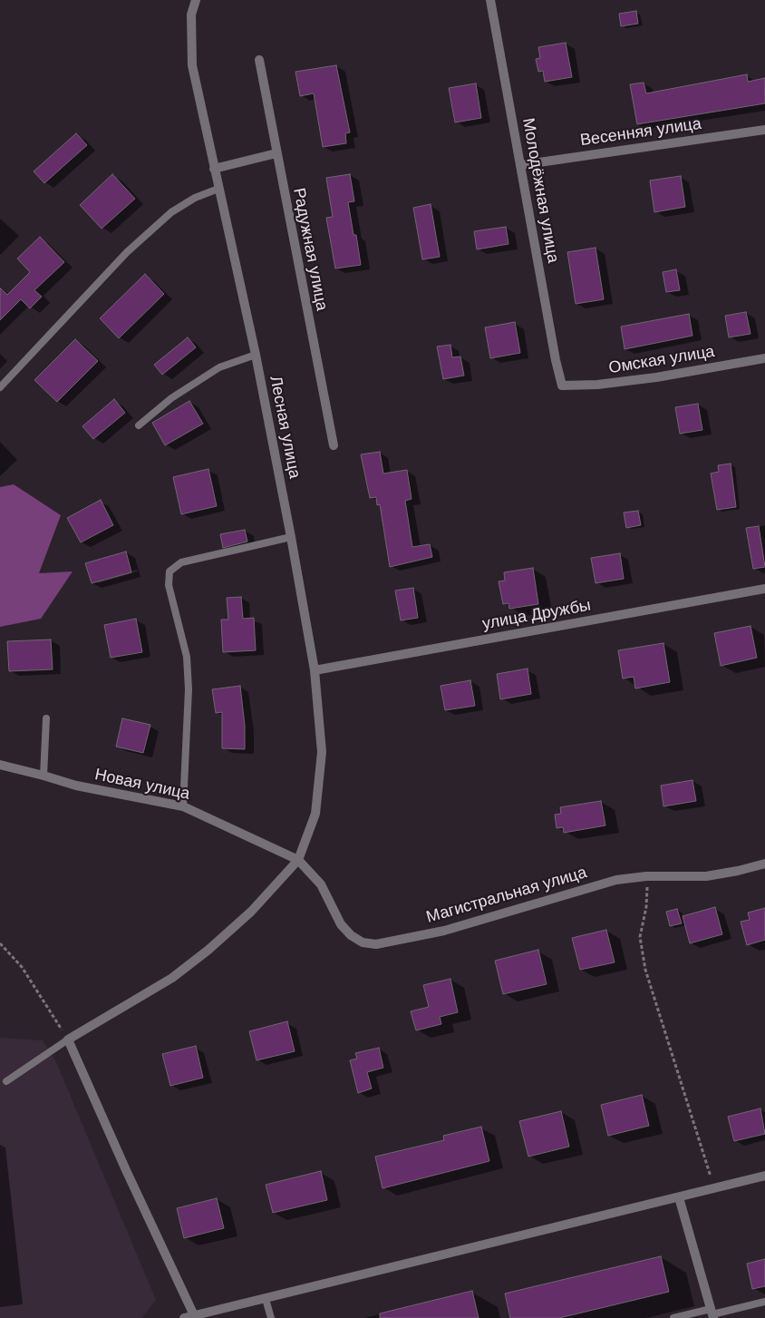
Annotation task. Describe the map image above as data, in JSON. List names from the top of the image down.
{
  "streets": {
    "street": [
      "Весенняя улица",
      "Молодёжная улица",
      "Радужная улица",
      "Омская улица",
      "Лесная улица",
      "улица Дружбы",
      "Новая улица",
      "Магистральная улица"
    ]
  },
  "crossings": [
    ["Весенняя улица", "Молодёжная улица"],
    ["Молодёжная улица", "Омская улица"],
    ["Лесная улица", "улица Дружбы"],
    ["Лесная улица", "Новая улица"],
    ["Лесная улица", "Магистральная улица"],
    ["Новая улица", "Магистральная улица"]
  ]
}
